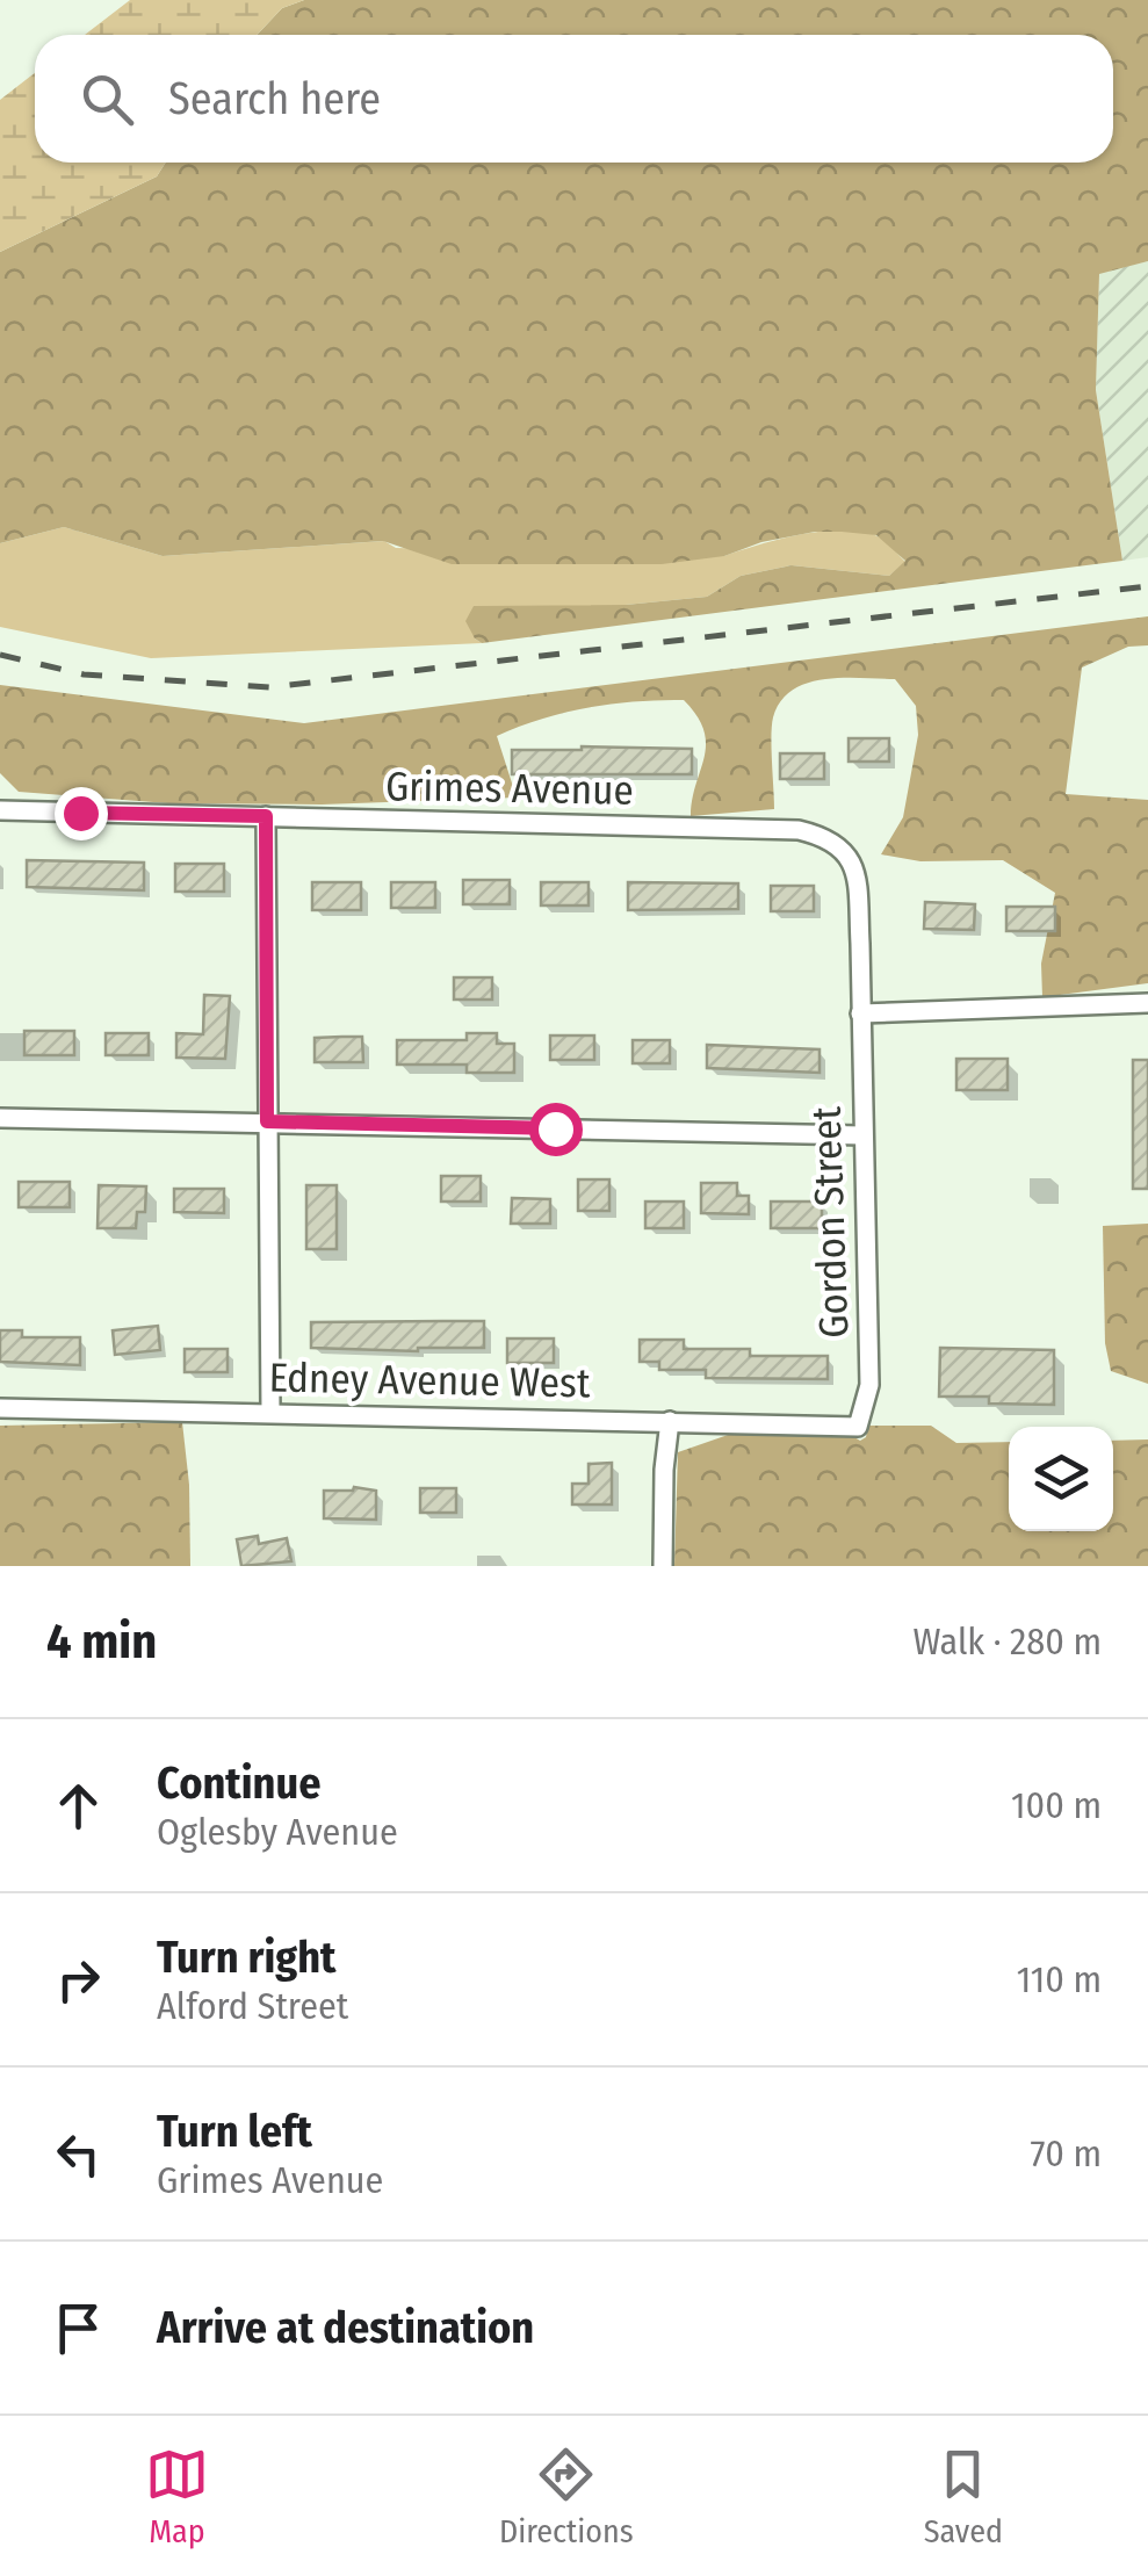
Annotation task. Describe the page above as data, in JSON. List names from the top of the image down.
{
  "streets": {
    "street": ["Grimes Avenue", "Gordon Street", "Edney Avenue West"]
  },
  "crossings": [
    ["Grimes Avenue", "Gordon Street"],
    ["Gordon Street", "Edney Avenue West"]
  ],
  "page": {
    "search": "Search here",
    "heading": ["4 min", "Walk · 280 m"],
    "list": [
      ["Continue", "Oglesby Avenue", "100 m"],
      ["Turn right", "Alford Street", "110 m"],
      ["Turn left", "Grimes Avenue", "70 m"],
      "Arrive at destination"
    ],
    "nav": ["Map", "Directions", "Saved"]
  }
}
